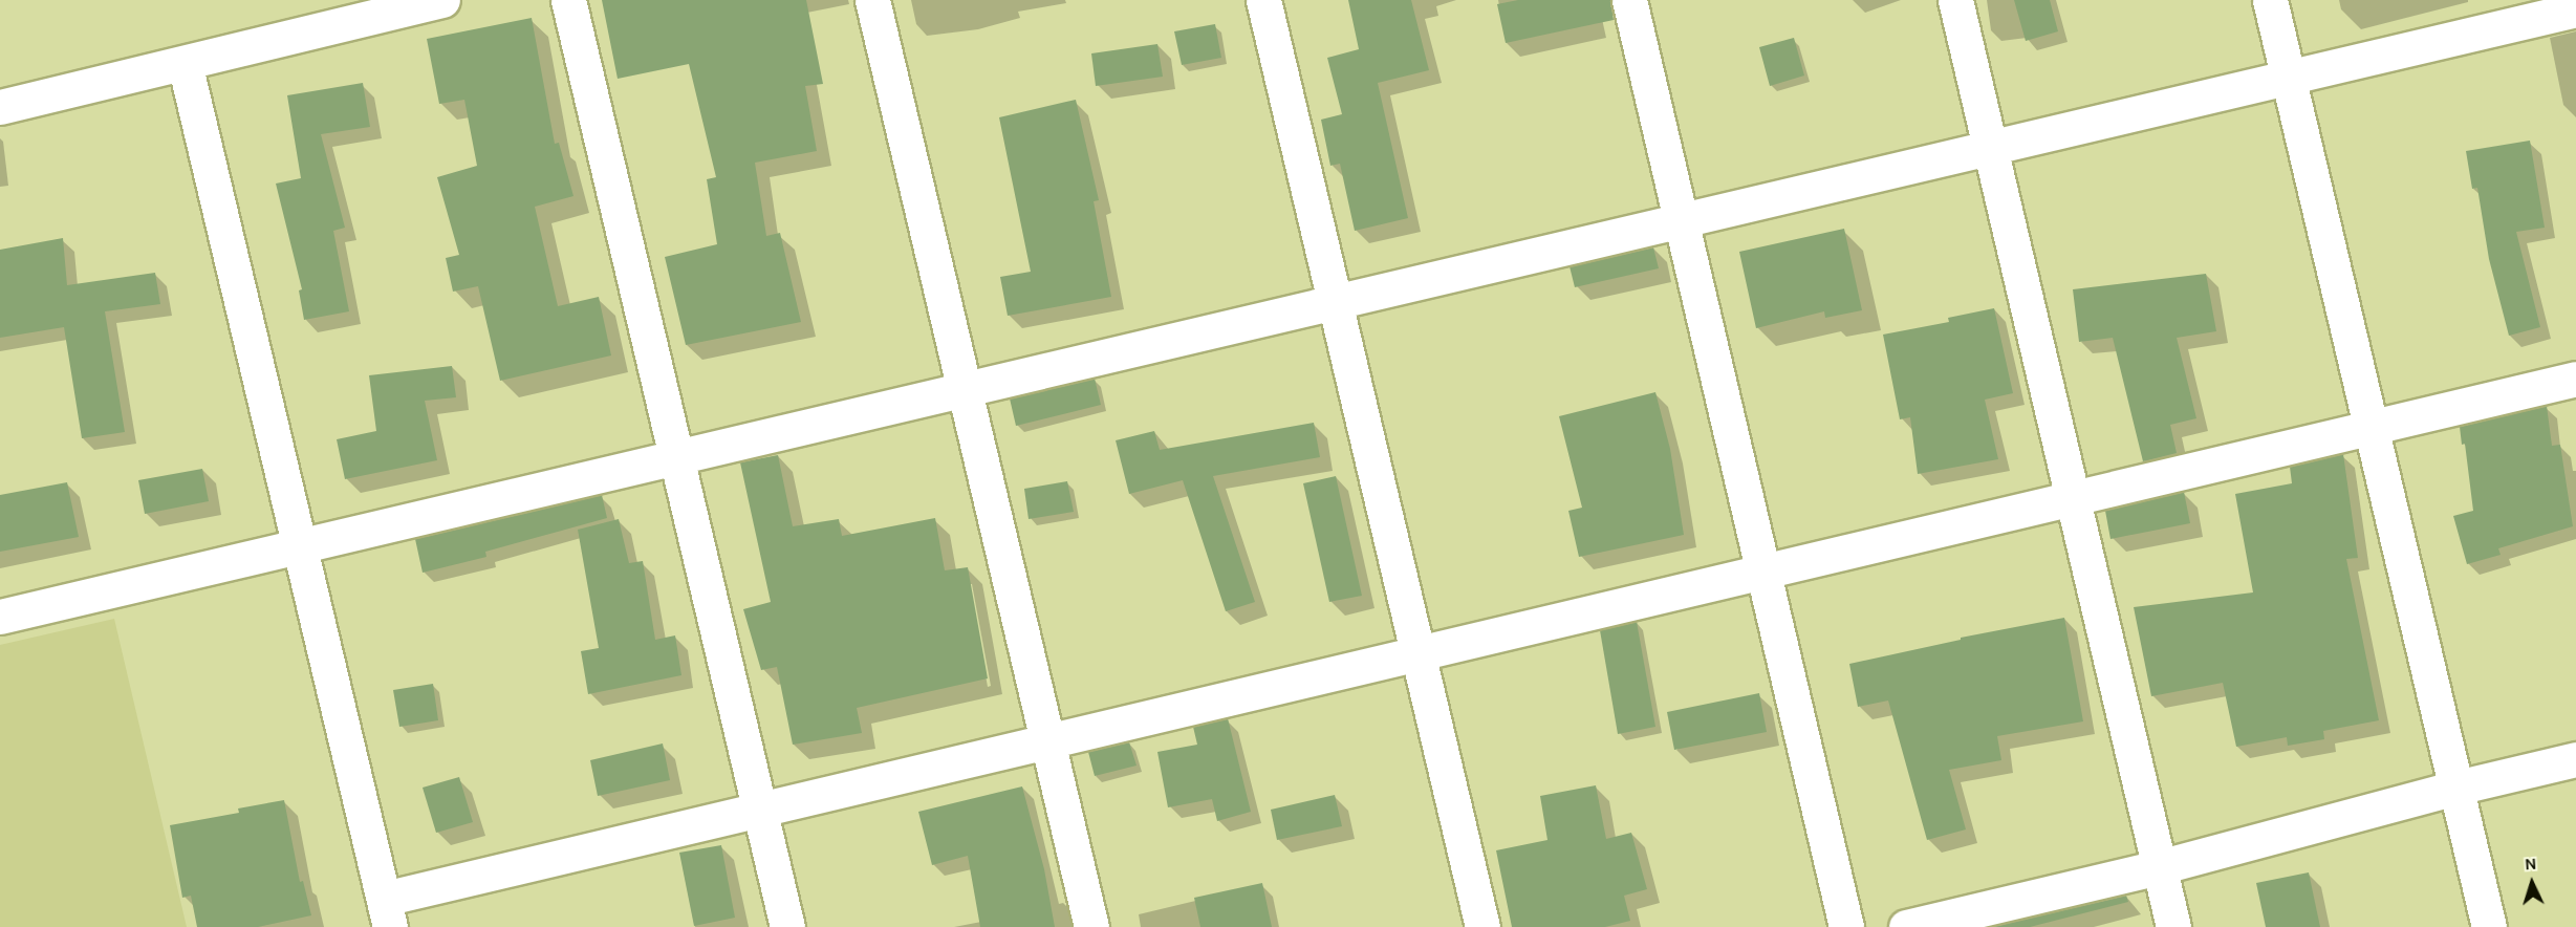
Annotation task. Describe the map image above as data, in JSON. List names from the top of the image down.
{
  "north": "top"
}
